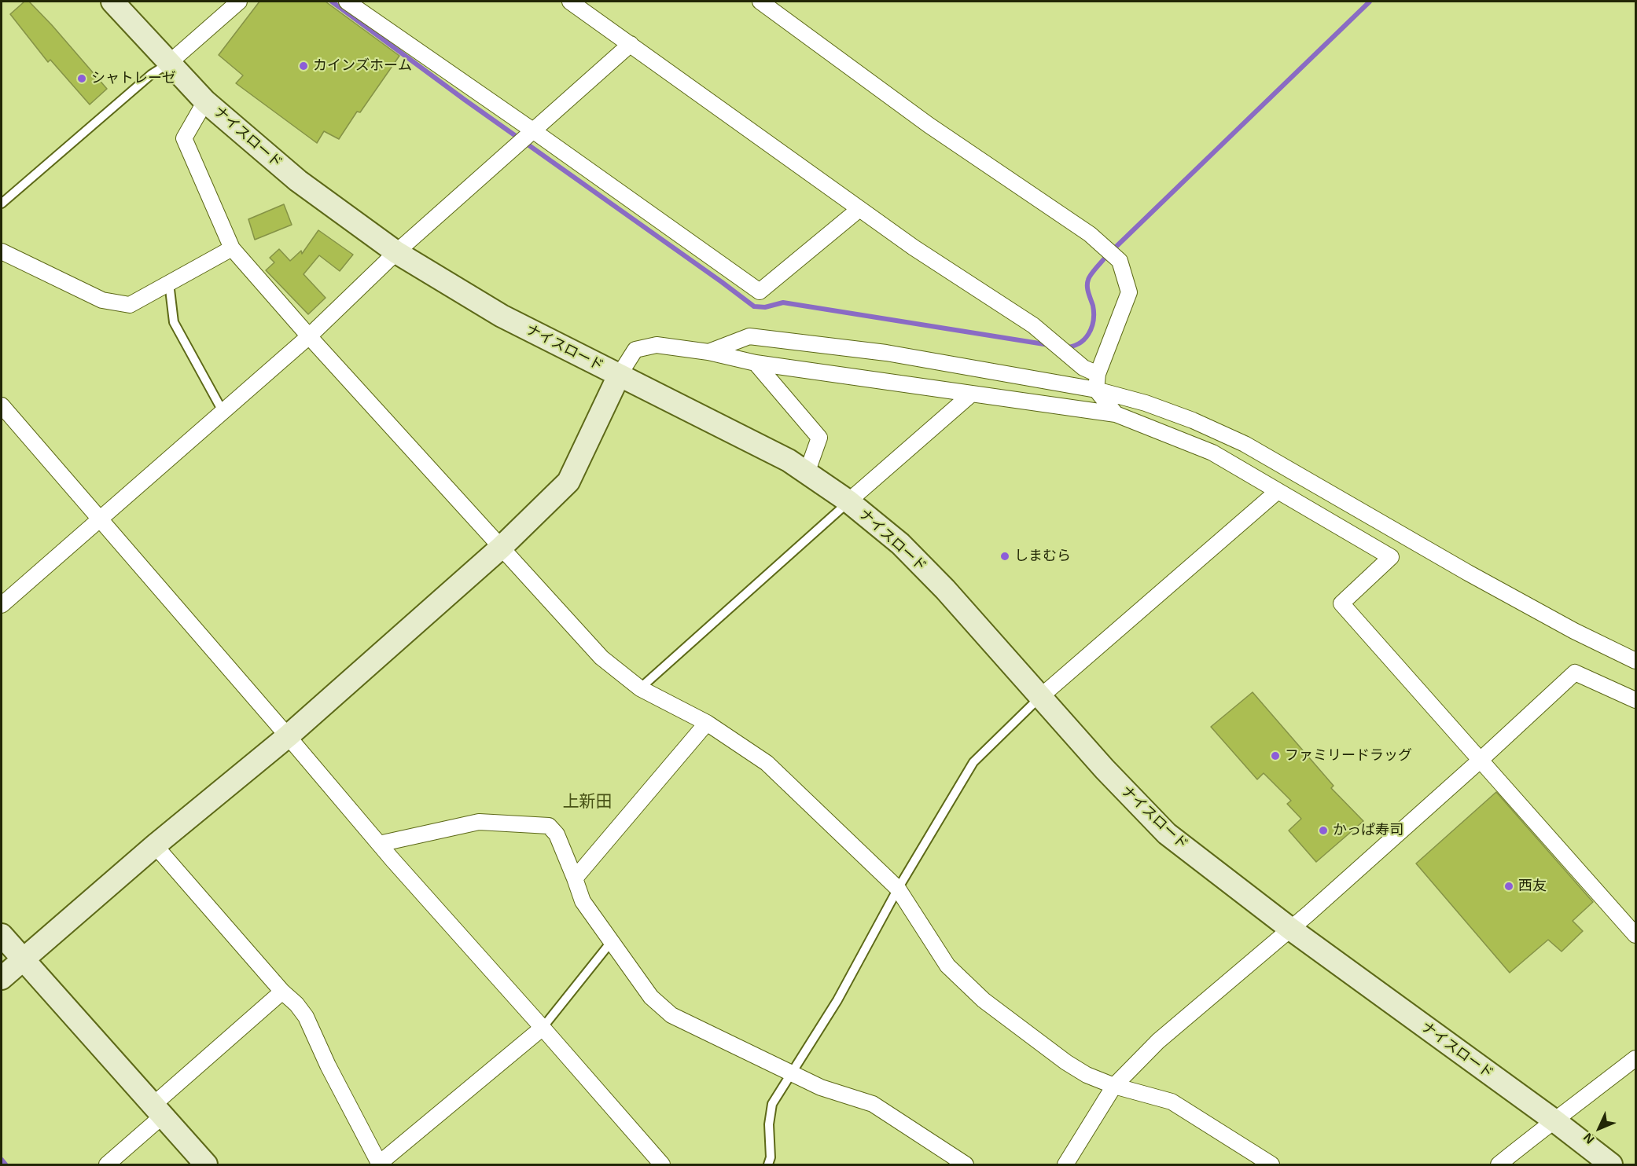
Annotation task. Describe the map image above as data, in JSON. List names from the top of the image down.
{
  "streets": {
    "street": ["ナイスロード"]
  },
  "districts": ["上新田"],
  "places": [
    "カインズホーム",
    "シャトレーゼ",
    "しまむら",
    "ファミリードラッグ",
    "かっぱ寿司",
    "西友"
  ],
  "north": "bottom left"
}
